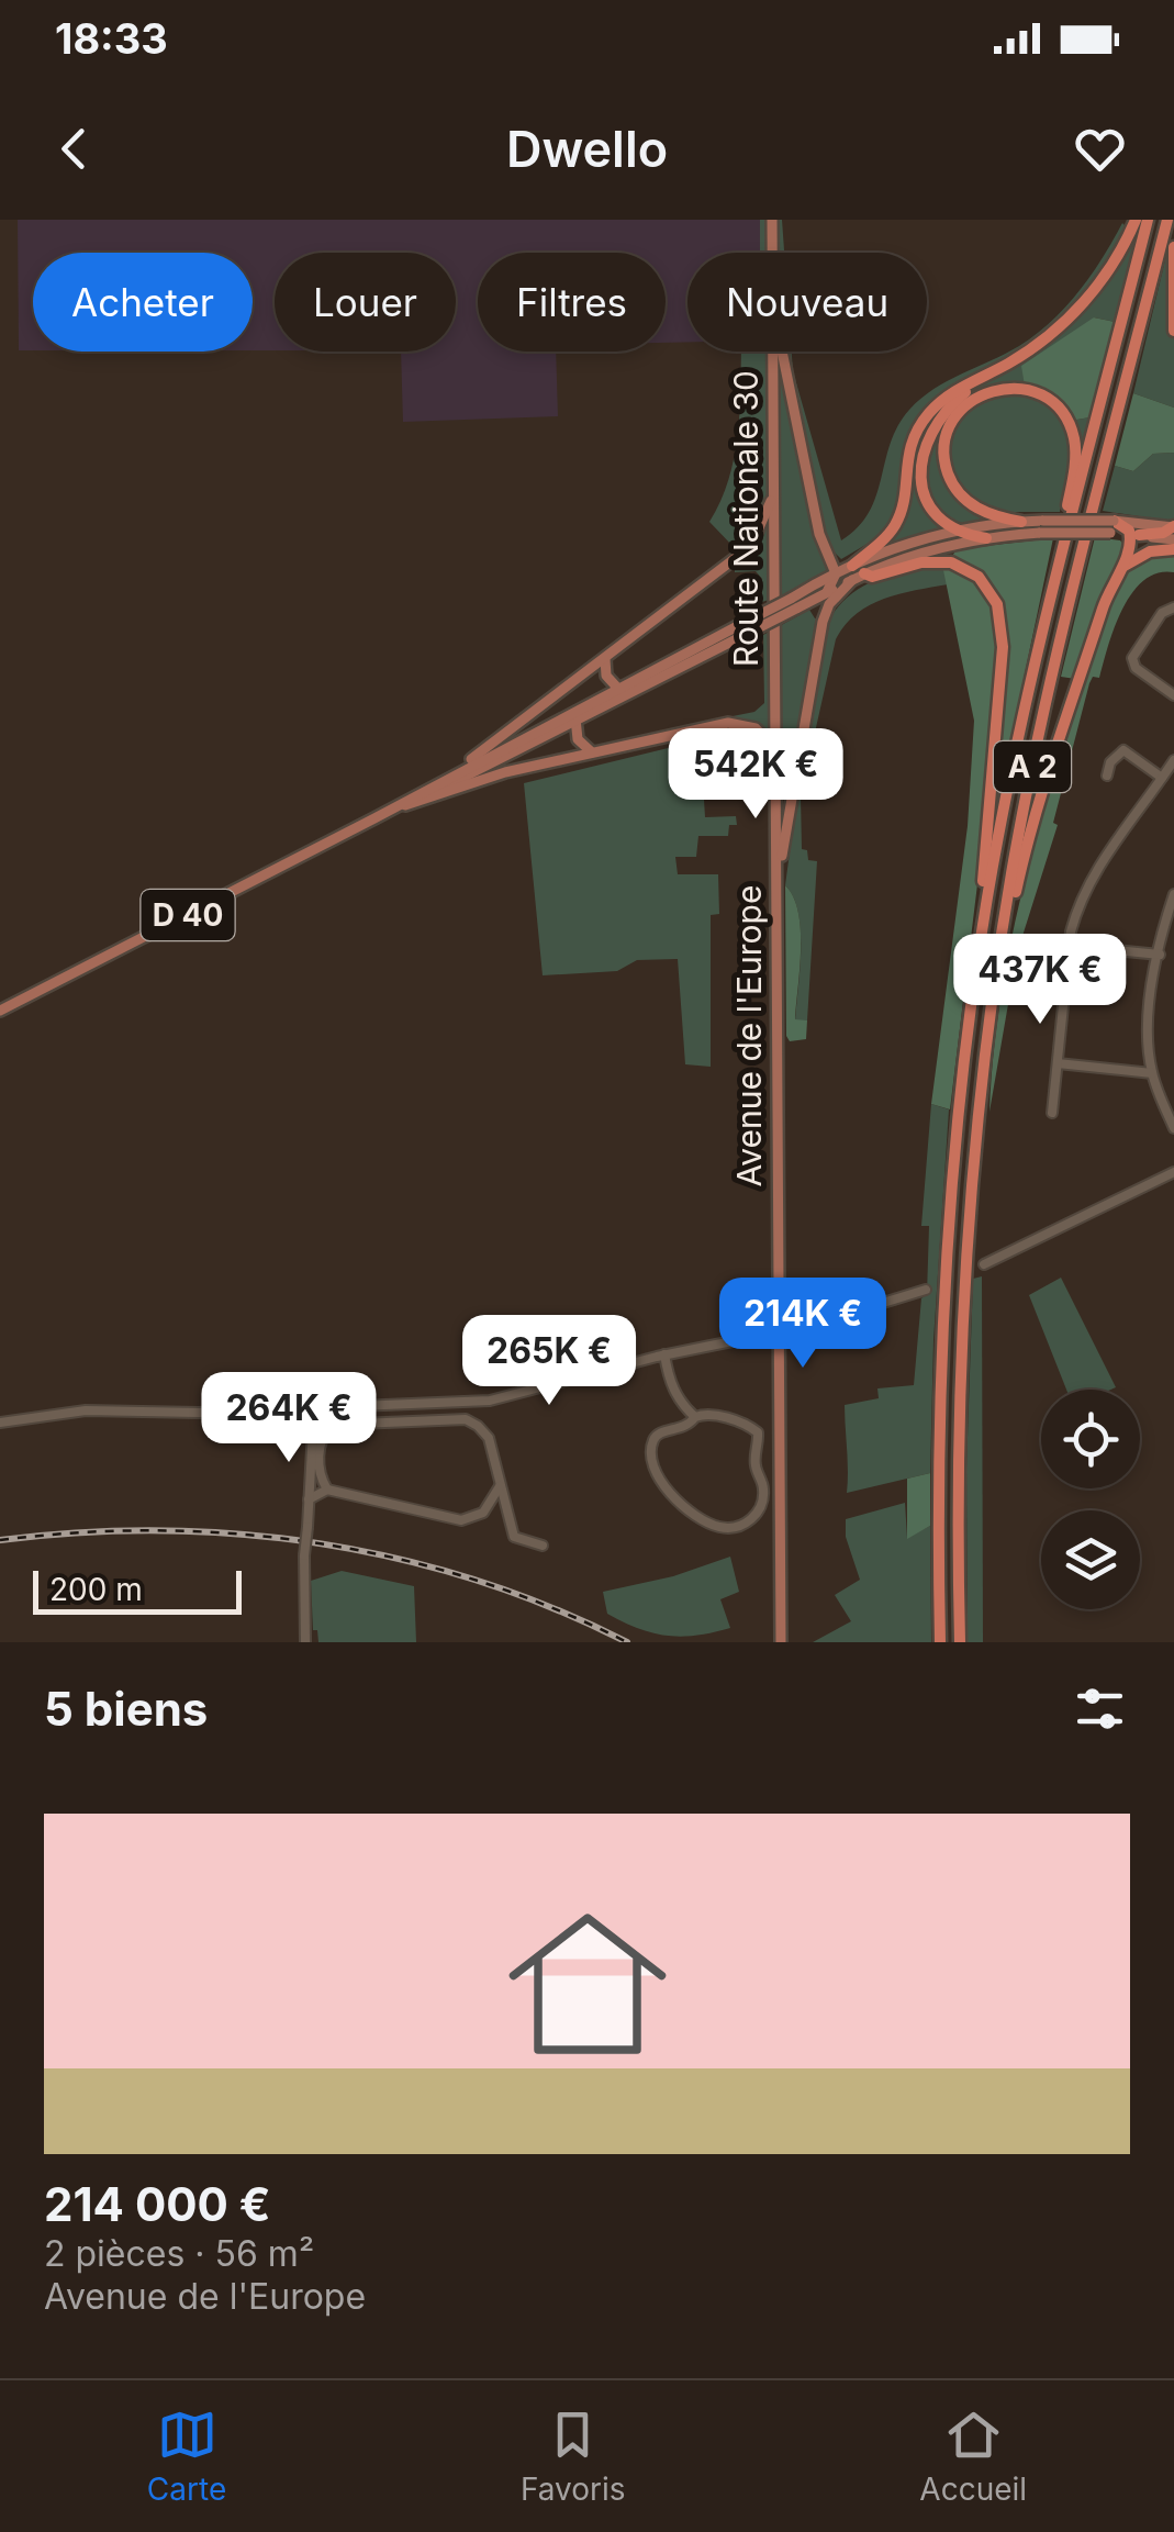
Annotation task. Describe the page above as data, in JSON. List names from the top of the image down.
{
  "streets": {
    "highway": ["A 2"],
    "main road": ["Route Nationale 30", "D 40", "Avenue de l'Europe"]
  },
  "crossings": [
    ["Route Nationale 30", "D 40"],
    ["Route Nationale 30", "Avenue de l'Europe"]
  ],
  "scale_bar": "200 m",
  "page": {
    "status": "18:33",
    "header": "Dwello",
    "chip": [
      "Acheter",
      "Louer",
      "Filtres",
      "Nouveau"
    ],
    "price": [
      "542K €",
      "437K €",
      "214K €",
      "265K €",
      "264K €"
    ],
    "scale": "200 m",
    "heading": "5 biens",
    "list": [
      {
        "name": "214 000 €",
        "note": "2 pièces · 56 m² · Avenue de l'Europe"
      }
    ],
    "tabs": ["Carte", "Favoris", "Accueil"]
  }
}
